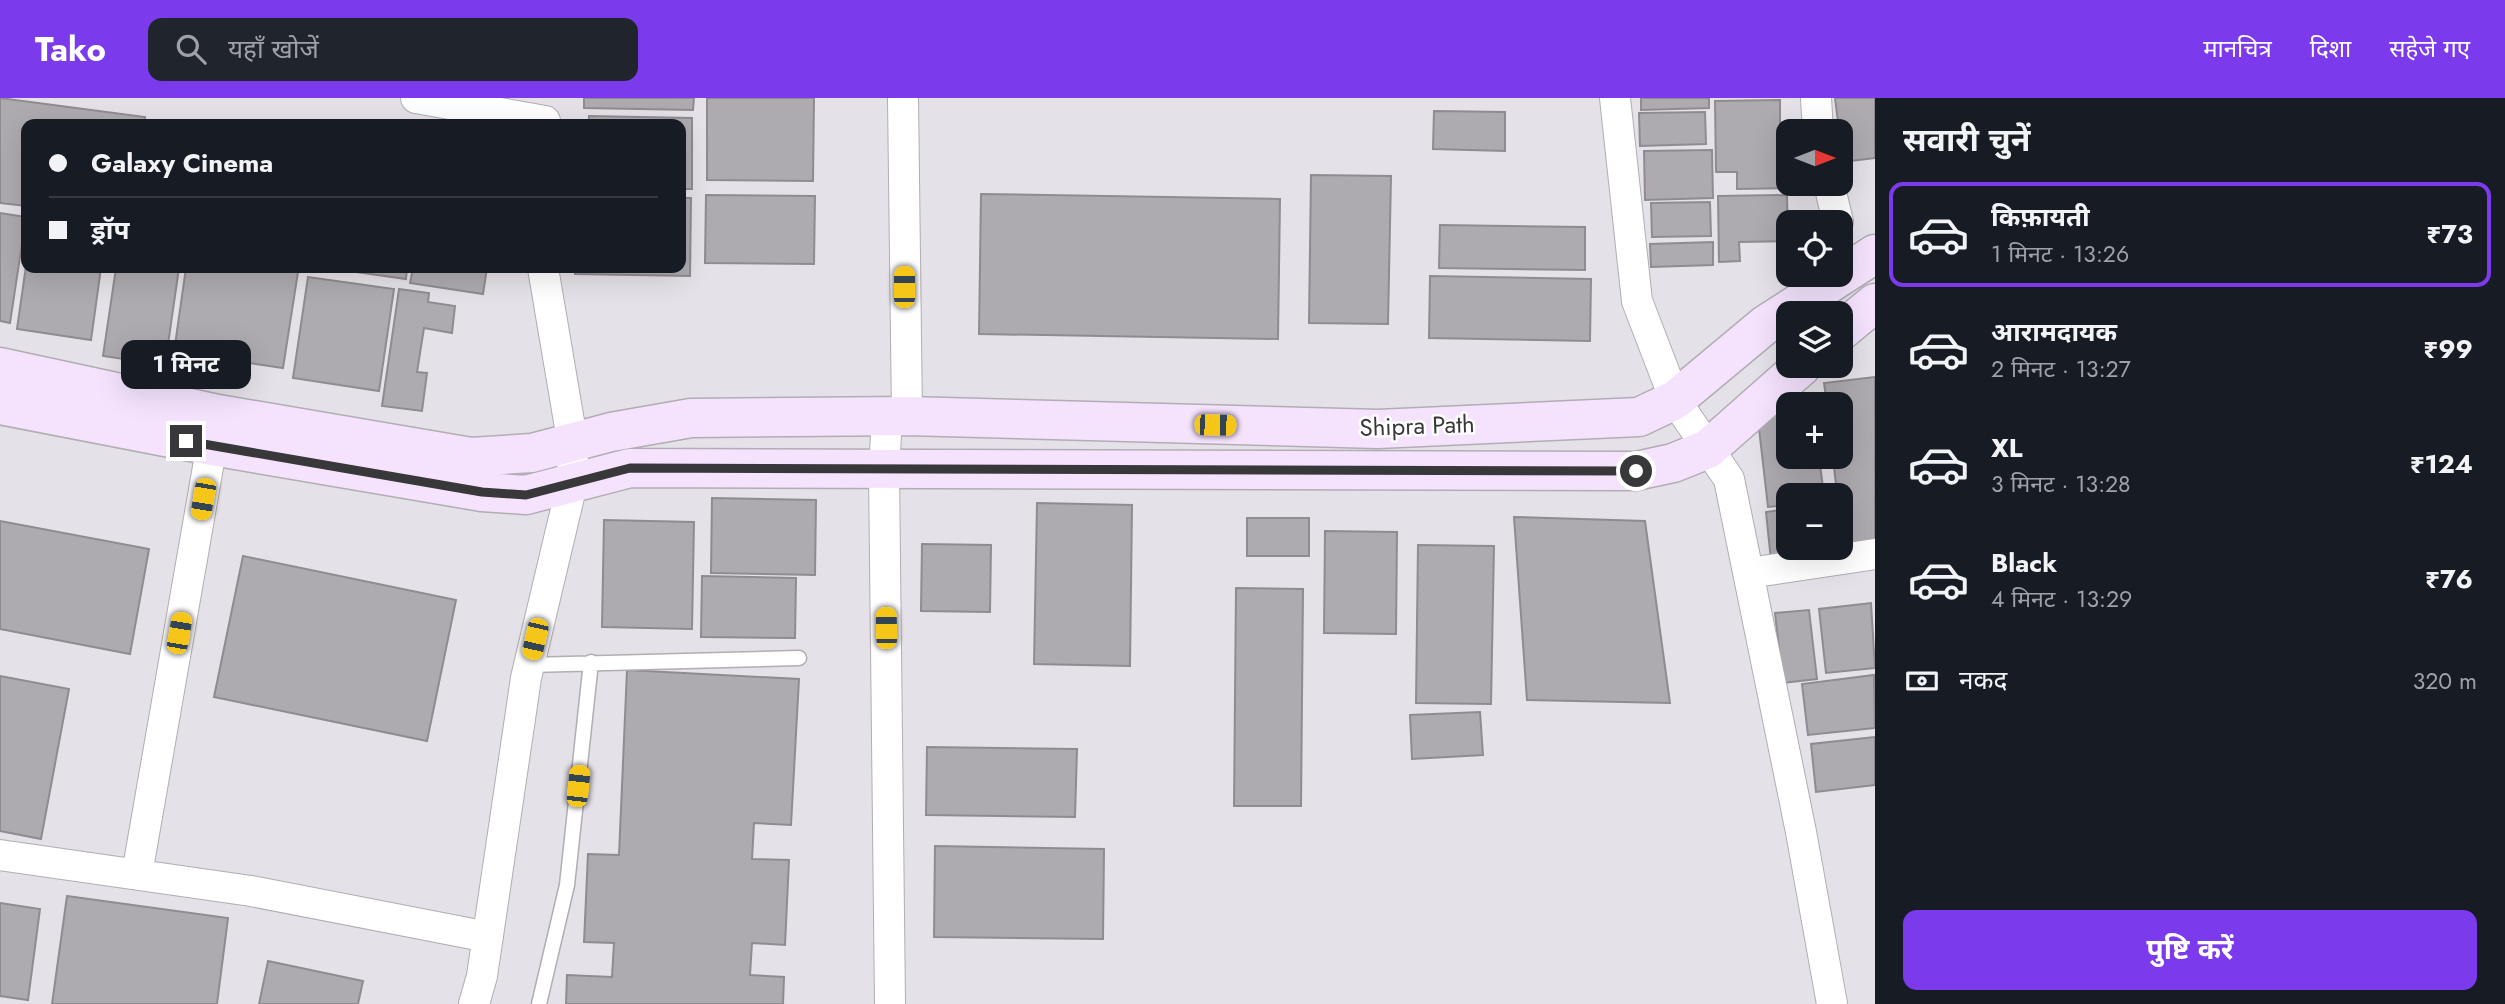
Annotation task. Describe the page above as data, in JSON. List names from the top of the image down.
{
  "streets": {
    "street": ["Shipra Path"]
  },
  "north": "right",
  "page": {
    "header": "Tako",
    "search": "यहाँ खोजें",
    "nav": ["मानचित्र", "दिशा", "सहेजे गए"],
    "heading": "सवारी चुनें",
    "map_buttons": ["+", "−"],
    "banner": ["Galaxy Cinema", "ड्रॉप"],
    "list": [
      {
        "name": "किफ़ायती",
        "note": "1 मिनट · 13:26",
        "value": "₹73"
      },
      {
        "name": "आरामदायक",
        "note": "2 मिनट · 13:27",
        "value": "₹99"
      },
      {
        "name": "XL",
        "note": "3 मिनट · 13:28",
        "value": "₹124"
      },
      {
        "name": "Black",
        "note": "4 मिनट · 13:29",
        "value": "₹76"
      }
    ],
    "bubble": "1 मिनट",
    "pay": ["नकद", "320 m"],
    "buttons": "पुष्टि करें"
  }
}
